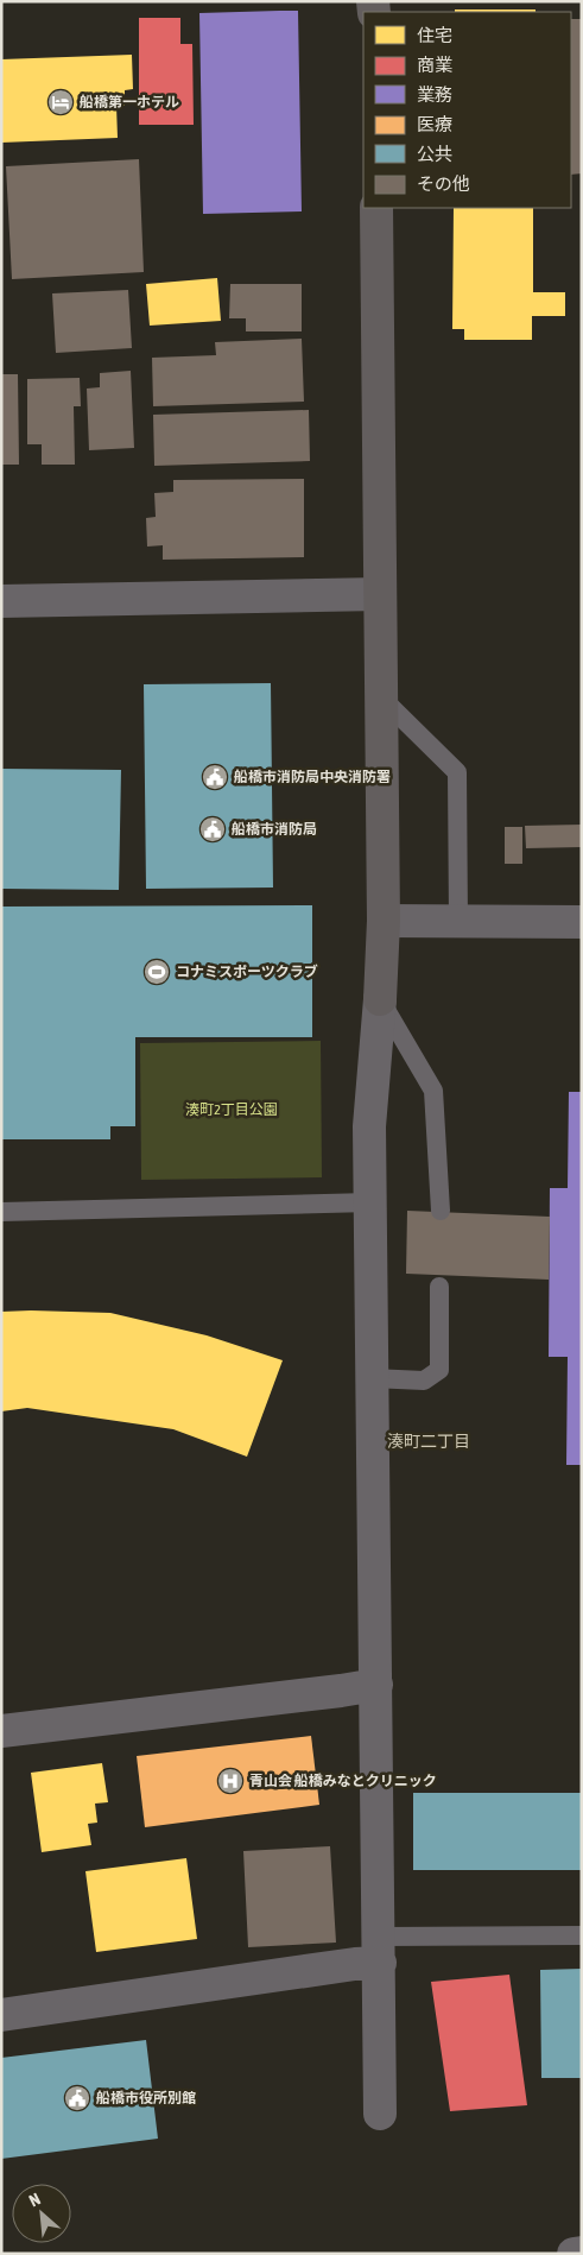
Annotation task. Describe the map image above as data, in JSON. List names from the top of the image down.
{
  "districts": ["湊町二丁目"],
  "parks": ["湊町2丁目公園"],
  "places": {
    "hotel": ["船橋第一ホテル"],
    "public building": ["船橋市消防局中央消防署", "船橋市消防局", "船橋市役所別館"],
    "sports": ["コナミスポーツクラブ"],
    "hospital": ["青山会 船橋みなとクリニック"]
  },
  "legend": [
    "住宅",
    "商業",
    "業務",
    "医療",
    "公共",
    "その他"
  ],
  "north": "top left"
}
